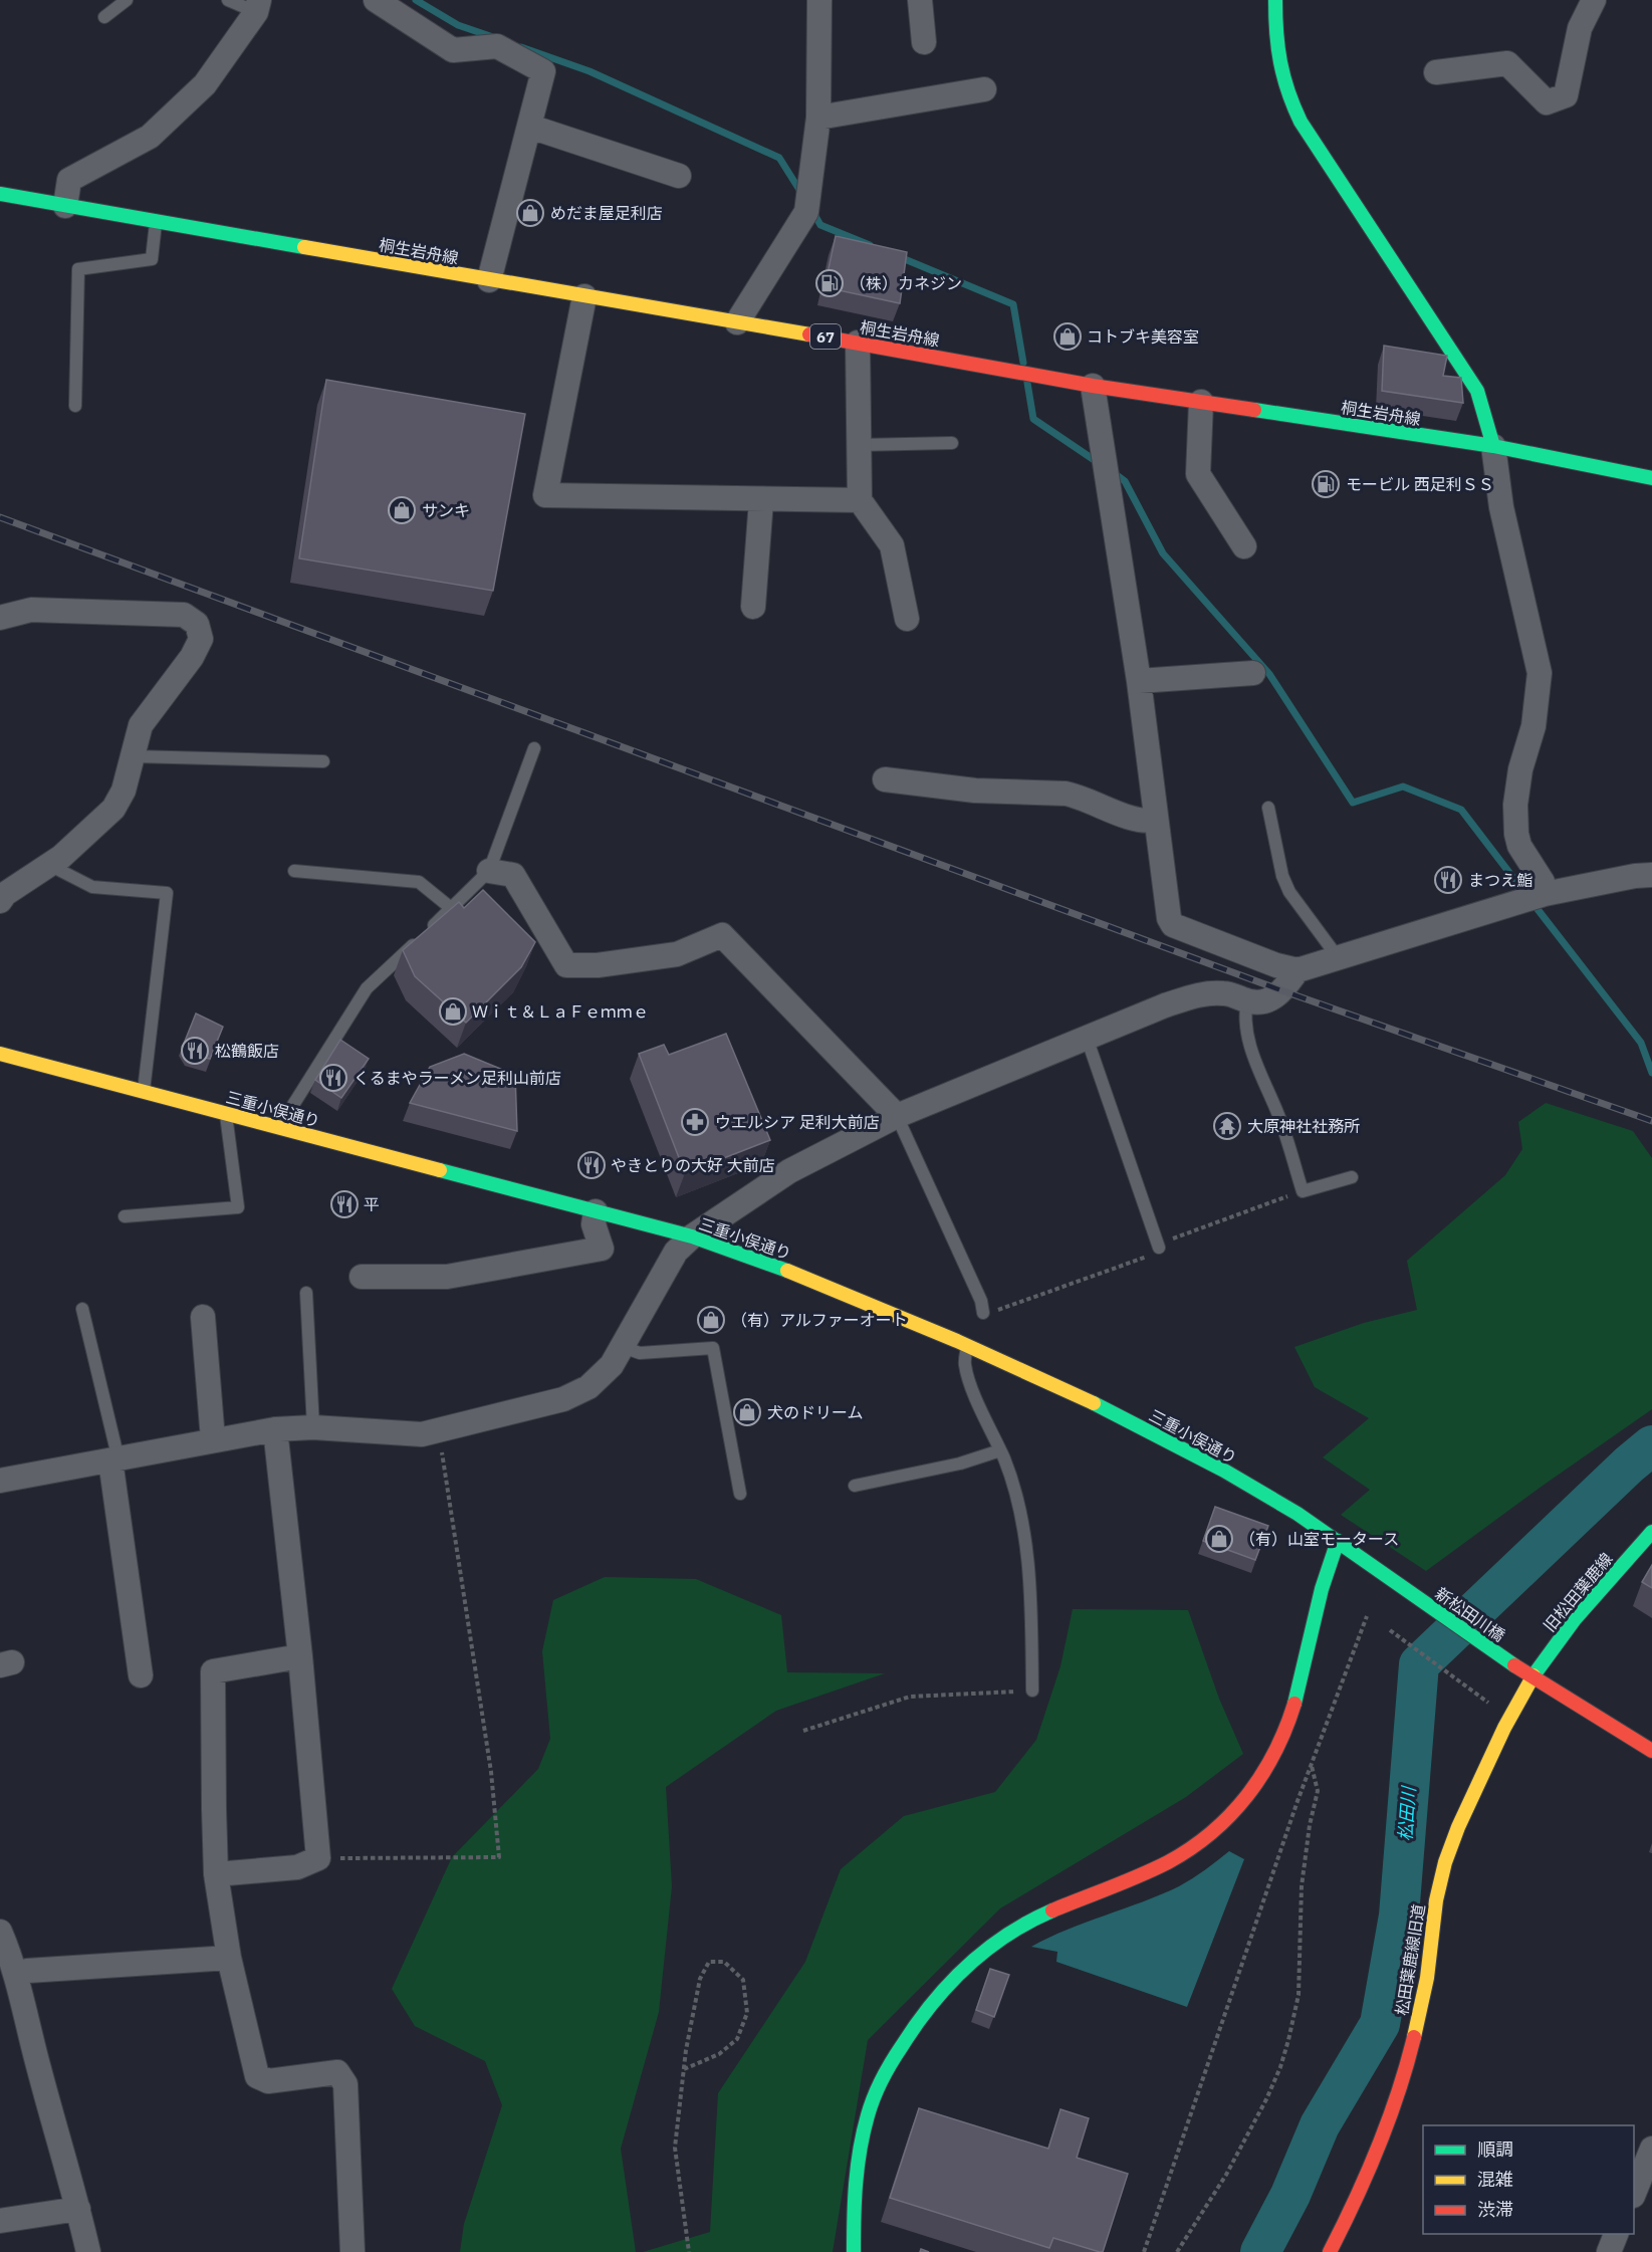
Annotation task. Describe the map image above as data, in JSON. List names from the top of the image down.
{
  "streets": {
    "street": [
      "桐生岩舟線",
      "67",
      "三重小俣通り",
      "旧松田葉鹿線",
      "新松田川橋",
      "松田葉鹿線旧道"
    ]
  },
  "crossings": [
    ["三重小俣通り", "新松田川橋"],
    ["旧松田葉鹿線", "新松田川橋"],
    ["旧松田葉鹿線", "松田葉鹿線旧道"],
    ["新松田川橋", "松田葉鹿線旧道"]
  ],
  "water": ["松田川"],
  "places": {
    "shop": [
      "めだま屋足利店",
      "コトブキ美容室",
      "サンキ",
      "Ｗｉｔ＆ＬａＦｅｍｍｅ",
      "（有）アルファーオート",
      "犬のドリーム",
      "（有）山室モータース"
    ],
    "fuel station": ["（株）カネジン", "モービル 西足利ＳＳ"],
    "restaurant": [
      "まつえ鮨",
      "松鶴飯店",
      "くるまやラーメン足利山前店",
      "やきとりの大好 大前店",
      "平"
    ],
    "pharmacy": ["ウエルシア 足利大前店"],
    "temple": ["大原神社社務所"]
  },
  "legend": ["順調", "混雑", "渋滞"]
}
